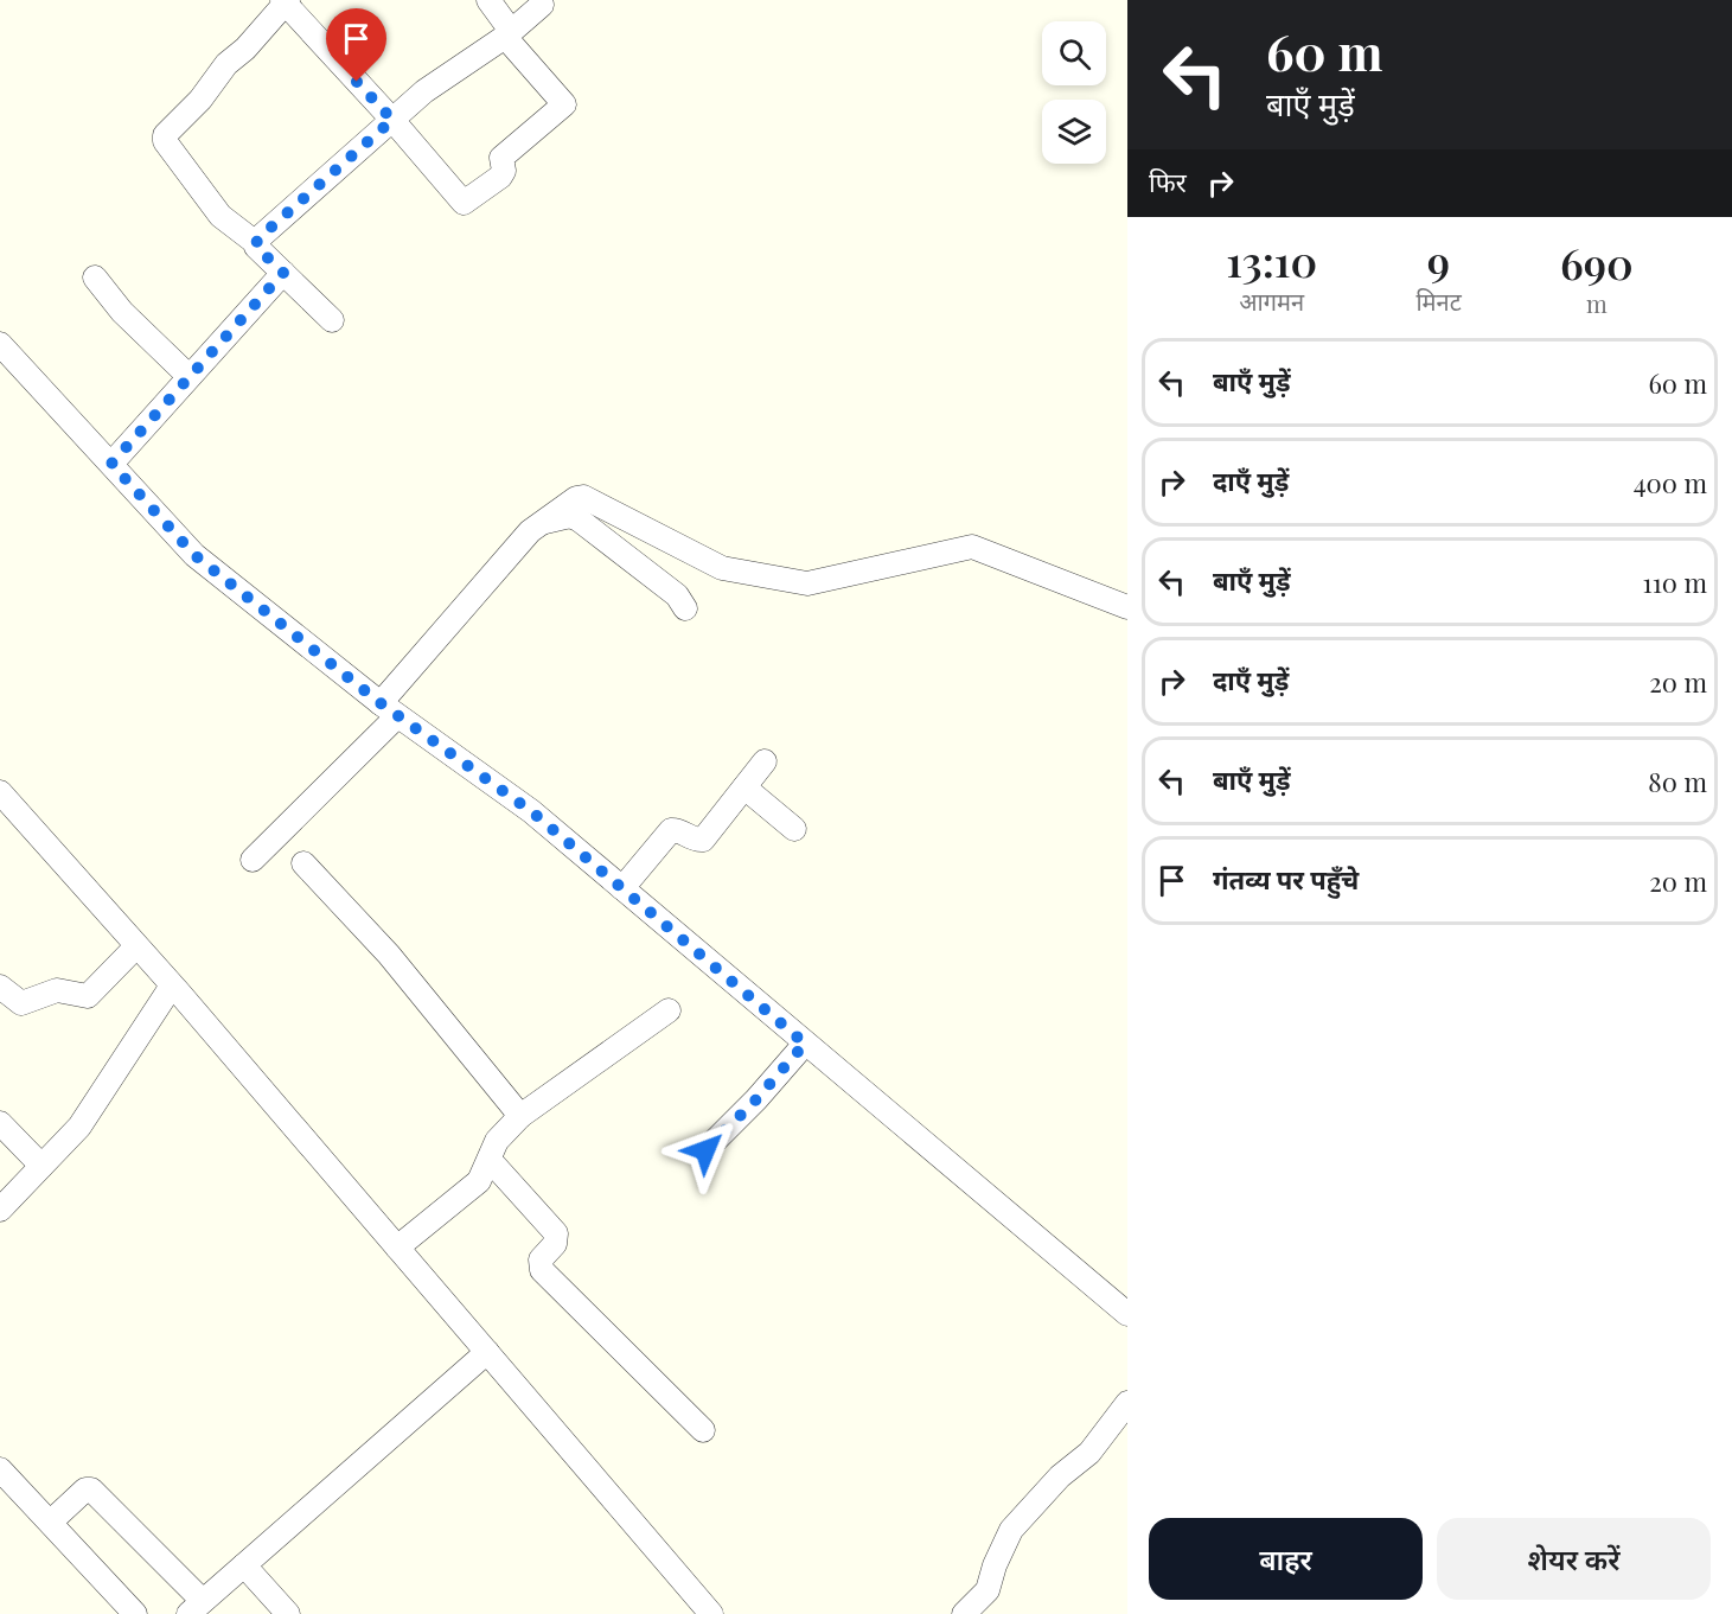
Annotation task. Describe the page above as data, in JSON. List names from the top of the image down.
{
  "page": {
    "turn": ["60 m", "बाएँ मुड़ें"],
    "then": "फिर",
    "eta": [
      "13:10",
      "आगमन",
      "9",
      "मिनट",
      "690",
      "m"
    ],
    "list": [
      {
        "name": "बाएँ मुड़ें",
        "value": "60 m"
      },
      {
        "name": "दाएँ मुड़ें",
        "value": "400 m"
      },
      {
        "name": "बाएँ मुड़ें",
        "value": "110 m"
      },
      {
        "name": "दाएँ मुड़ें",
        "value": "20 m"
      },
      {
        "name": "बाएँ मुड़ें",
        "value": "80 m"
      },
      {
        "name": "गंतव्य पर पहुँचे",
        "value": "20 m"
      }
    ],
    "buttons": ["बाहर", "शेयर करें"]
  }
}
